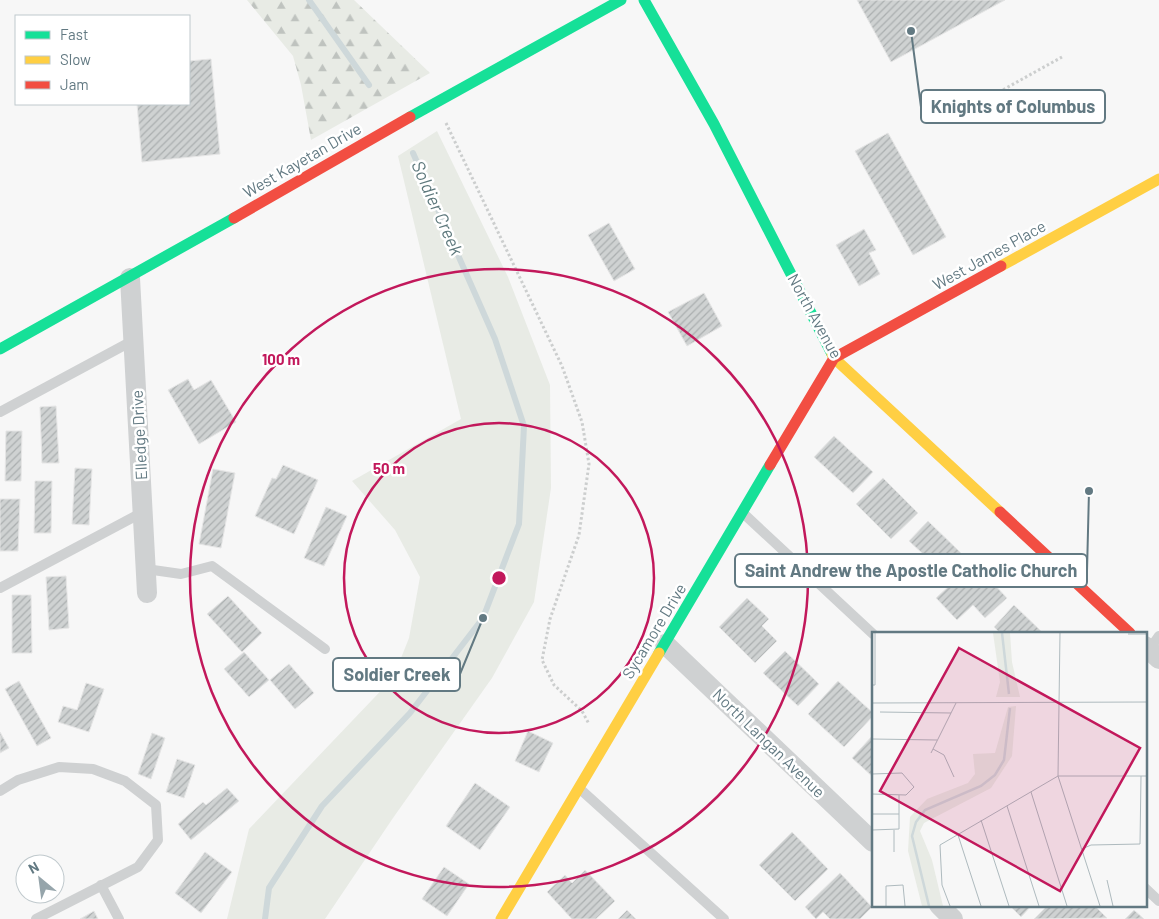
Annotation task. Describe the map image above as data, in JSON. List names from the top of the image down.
{
  "streets": {
    "street": [
      "West Kayetan Drive",
      "West James Place",
      "North Avenue",
      "Elledge Drive",
      "Sycamore Drive",
      "North Langan Avenue"
    ]
  },
  "crossings": [
    ["West Kayetan Drive", "Elledge Drive"],
    ["West James Place", "North Avenue"],
    ["West James Place", "Sycamore Drive"],
    ["North Avenue", "Sycamore Drive"],
    ["Sycamore Drive", "North Langan Avenue"]
  ],
  "water": ["Soldier Creek"],
  "places": ["Knights of Columbus", "Saint Andrew the Apostle Catholic Church", "Soldier Creek"],
  "legend": ["Fast", "Slow", "Jam"],
  "north": "top left",
  "rings": ["100 m", "50 m"]
}
